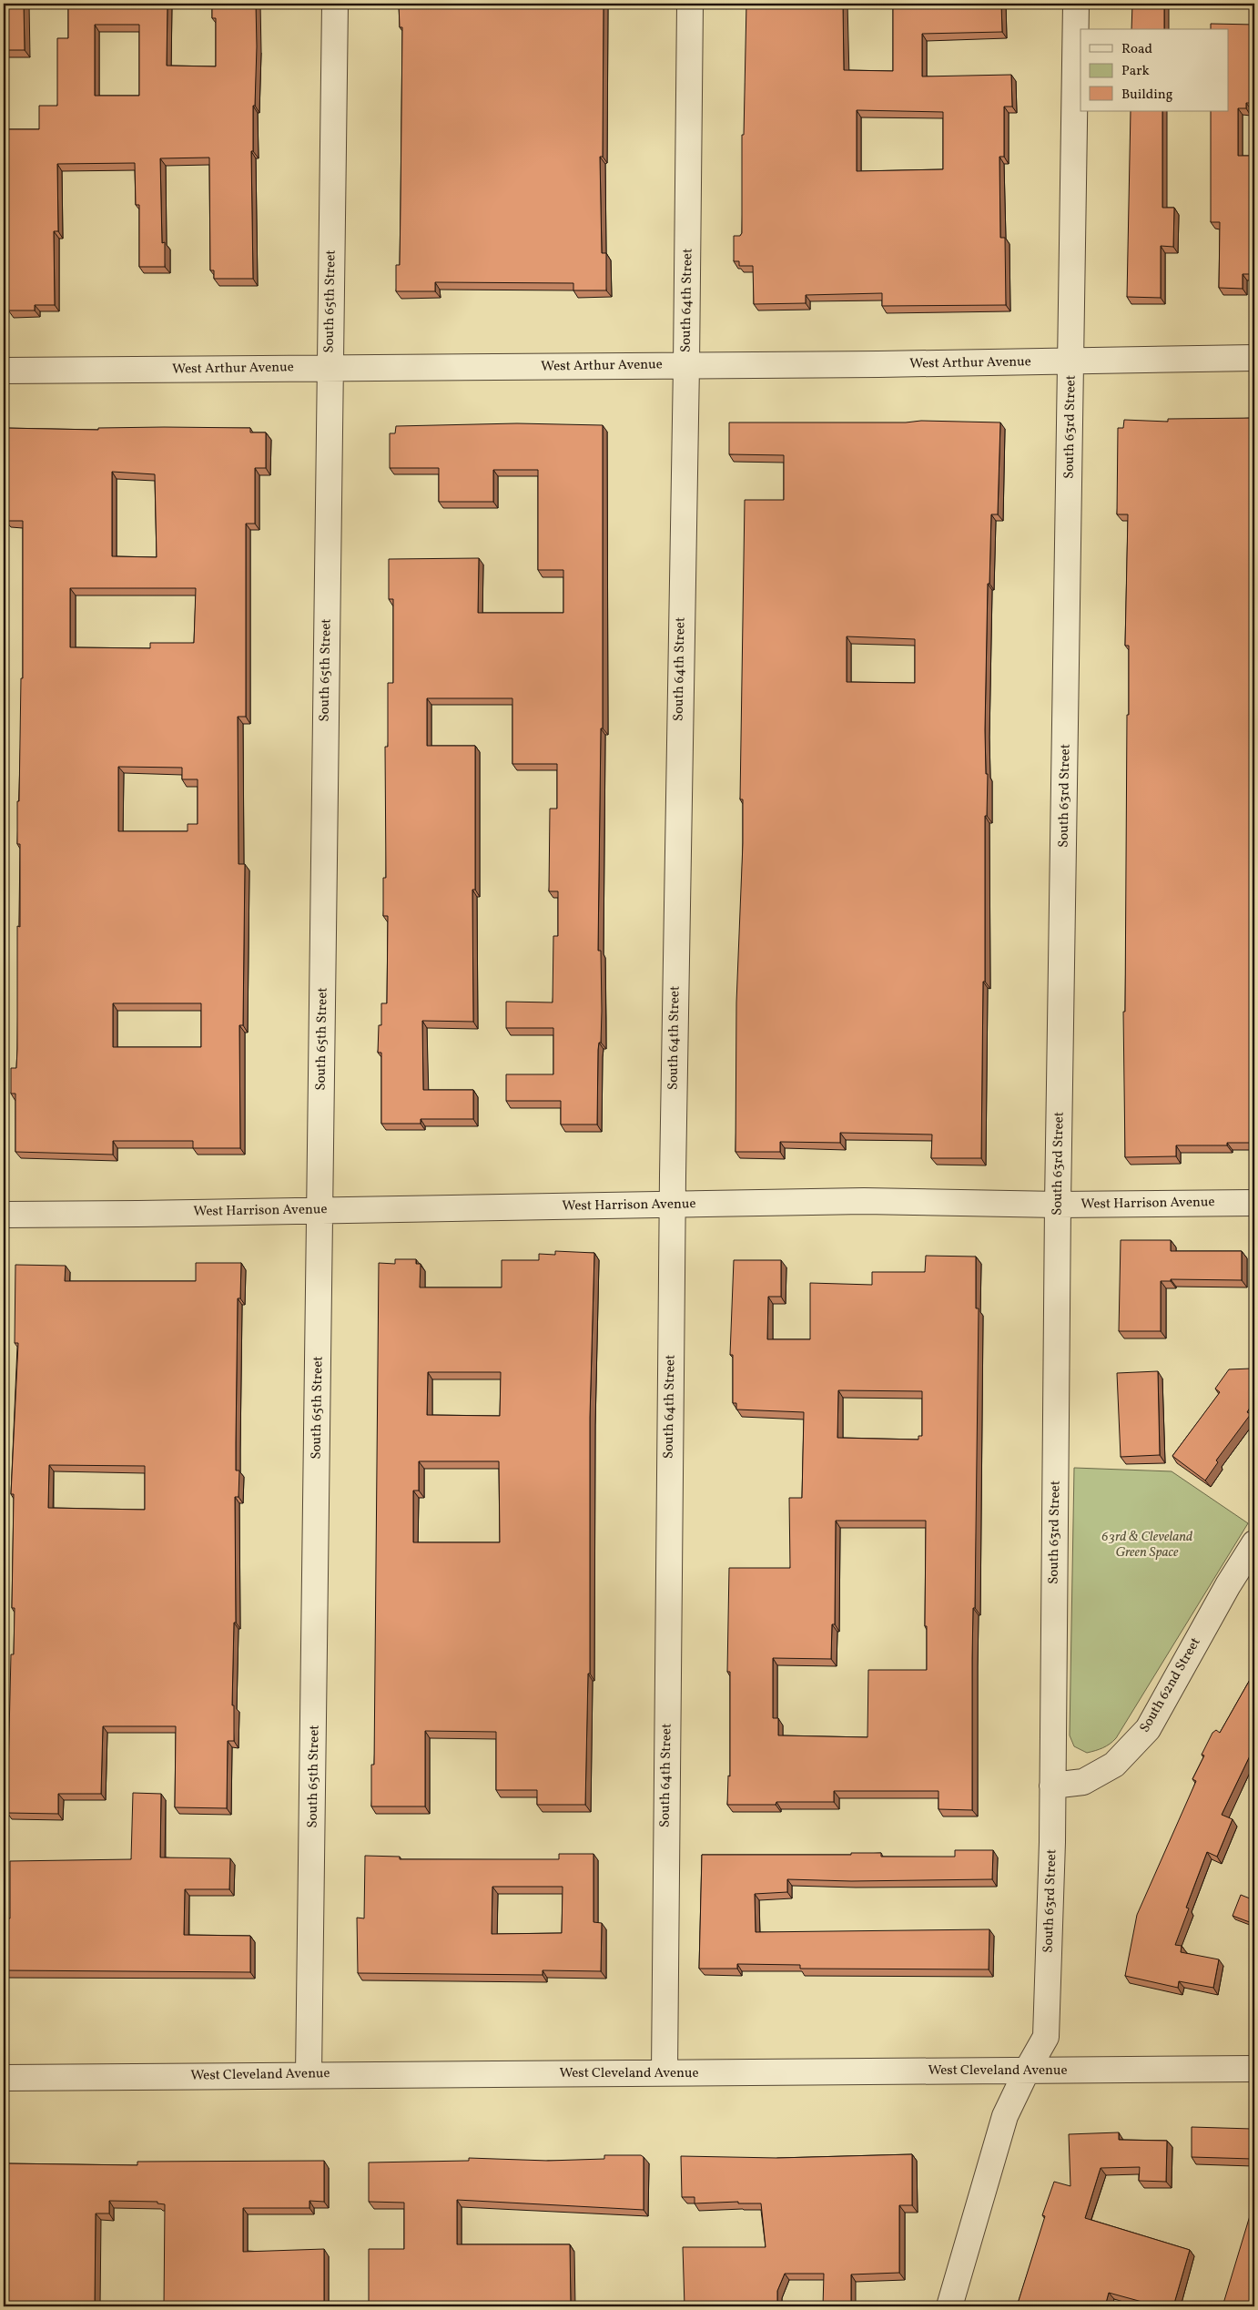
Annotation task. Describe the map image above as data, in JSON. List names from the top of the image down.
{
  "streets": {
    "street": [
      "South 64th Street",
      "South 65th Street",
      "West Arthur Avenue",
      "South 63rd Street",
      "West Harrison Avenue",
      "South 62nd Street",
      "West Cleveland Avenue"
    ]
  },
  "crossings": [
    ["South 64th Street", "West Arthur Avenue"],
    ["South 64th Street", "West Harrison Avenue"],
    ["South 64th Street", "West Cleveland Avenue"],
    ["South 65th Street", "West Arthur Avenue"],
    ["South 65th Street", "West Harrison Avenue"],
    ["South 65th Street", "West Cleveland Avenue"],
    ["West Arthur Avenue", "South 63rd Street"],
    ["South 63rd Street", "West Harrison Avenue"],
    ["South 63rd Street", "South 62nd Street"],
    ["South 63rd Street", "West Cleveland Avenue"]
  ],
  "parks": ["63rd & Cleveland Green Space"],
  "legend": ["Road", "Park", "Building"]
}
